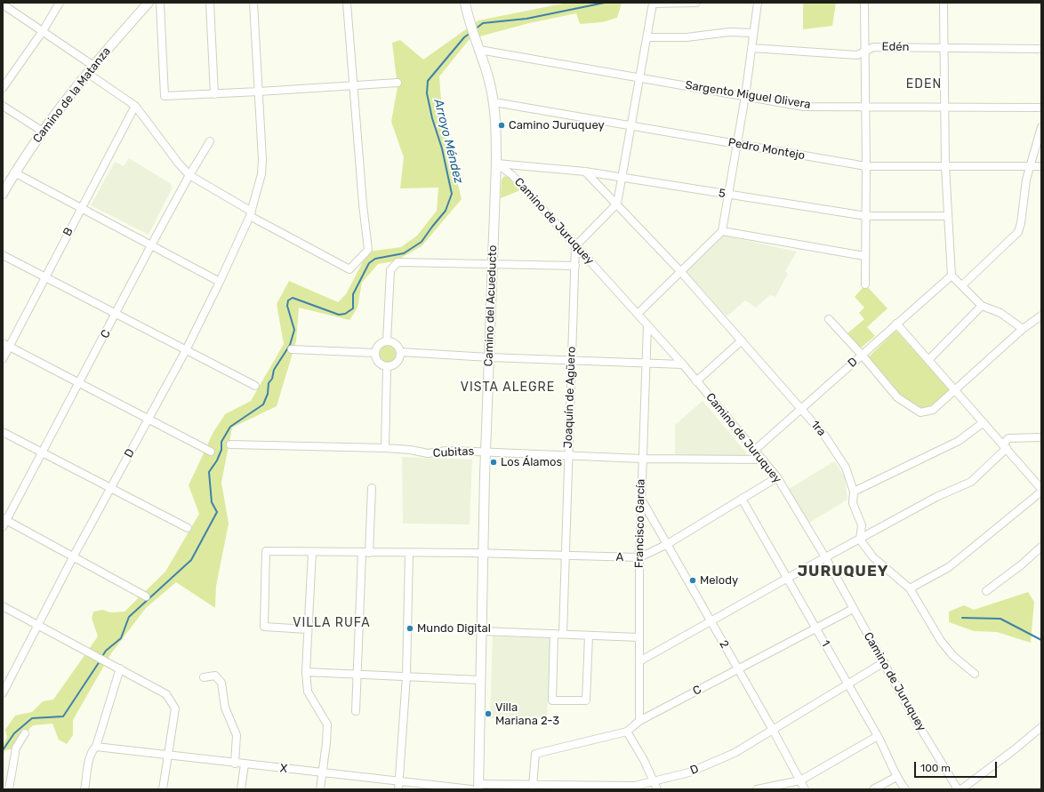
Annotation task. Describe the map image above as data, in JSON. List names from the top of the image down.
{
  "streets": {
    "main road": ["Camino de la Matanza", "Camino del Acueducto"],
    "street": [
      "Edén",
      "Sargento Miguel Olivera",
      "Pedro Montejo",
      "5",
      "Camino de Juruquey",
      "B",
      "C",
      "D",
      "Joaquín de Agüero",
      "1ra",
      "Cubitas",
      "Francisco García",
      "A",
      "1",
      "2",
      "X"
    ]
  },
  "crossings": [
    ["Sargento Miguel Olivera", "Camino del Acueducto"],
    ["Pedro Montejo", "Camino del Acueducto"],
    ["5", "Camino de Juruquey"],
    ["5", "Camino del Acueducto"],
    ["5", "1ra"],
    ["Camino de Juruquey", "Camino del Acueducto"],
    ["Camino de Juruquey", "C"],
    ["Camino de Juruquey", "D"],
    ["Camino de Juruquey", "Joaquín de Agüero"],
    ["Camino de Juruquey", "Cubitas"],
    ["Camino de Juruquey", "Francisco García"],
    ["Camino de Juruquey", "A"],
    ["Camino del Acueducto", "D"],
    ["Camino del Acueducto", "Cubitas"],
    ["Camino del Acueducto", "A"],
    ["Camino del Acueducto", "X"],
    ["C", "D"],
    ["C", "Francisco García"],
    ["C", "1"],
    ["C", "2"],
    ["D", "1ra"],
    ["D", "1"],
    ["D", "2"],
    ["D", "X"],
    ["Joaquín de Agüero", "Cubitas"],
    ["Joaquín de Agüero", "A"],
    ["Cubitas", "Francisco García"],
    ["Francisco García", "A"],
    ["Francisco García", "2"],
    ["A", "1"],
    ["A", "2"]
  ],
  "districts": [
    "EDEN",
    "VISTA ALEGRE",
    "JURUQUEY",
    "VILLA RUFA"
  ],
  "water": ["Arroyo Méndez"],
  "places": [
    "Camino Juruquey",
    "Los Álamos",
    "Melody",
    "Mundo Digital",
    "Villa Mariana 2-3"
  ],
  "scale_bar": "100 m"
}
